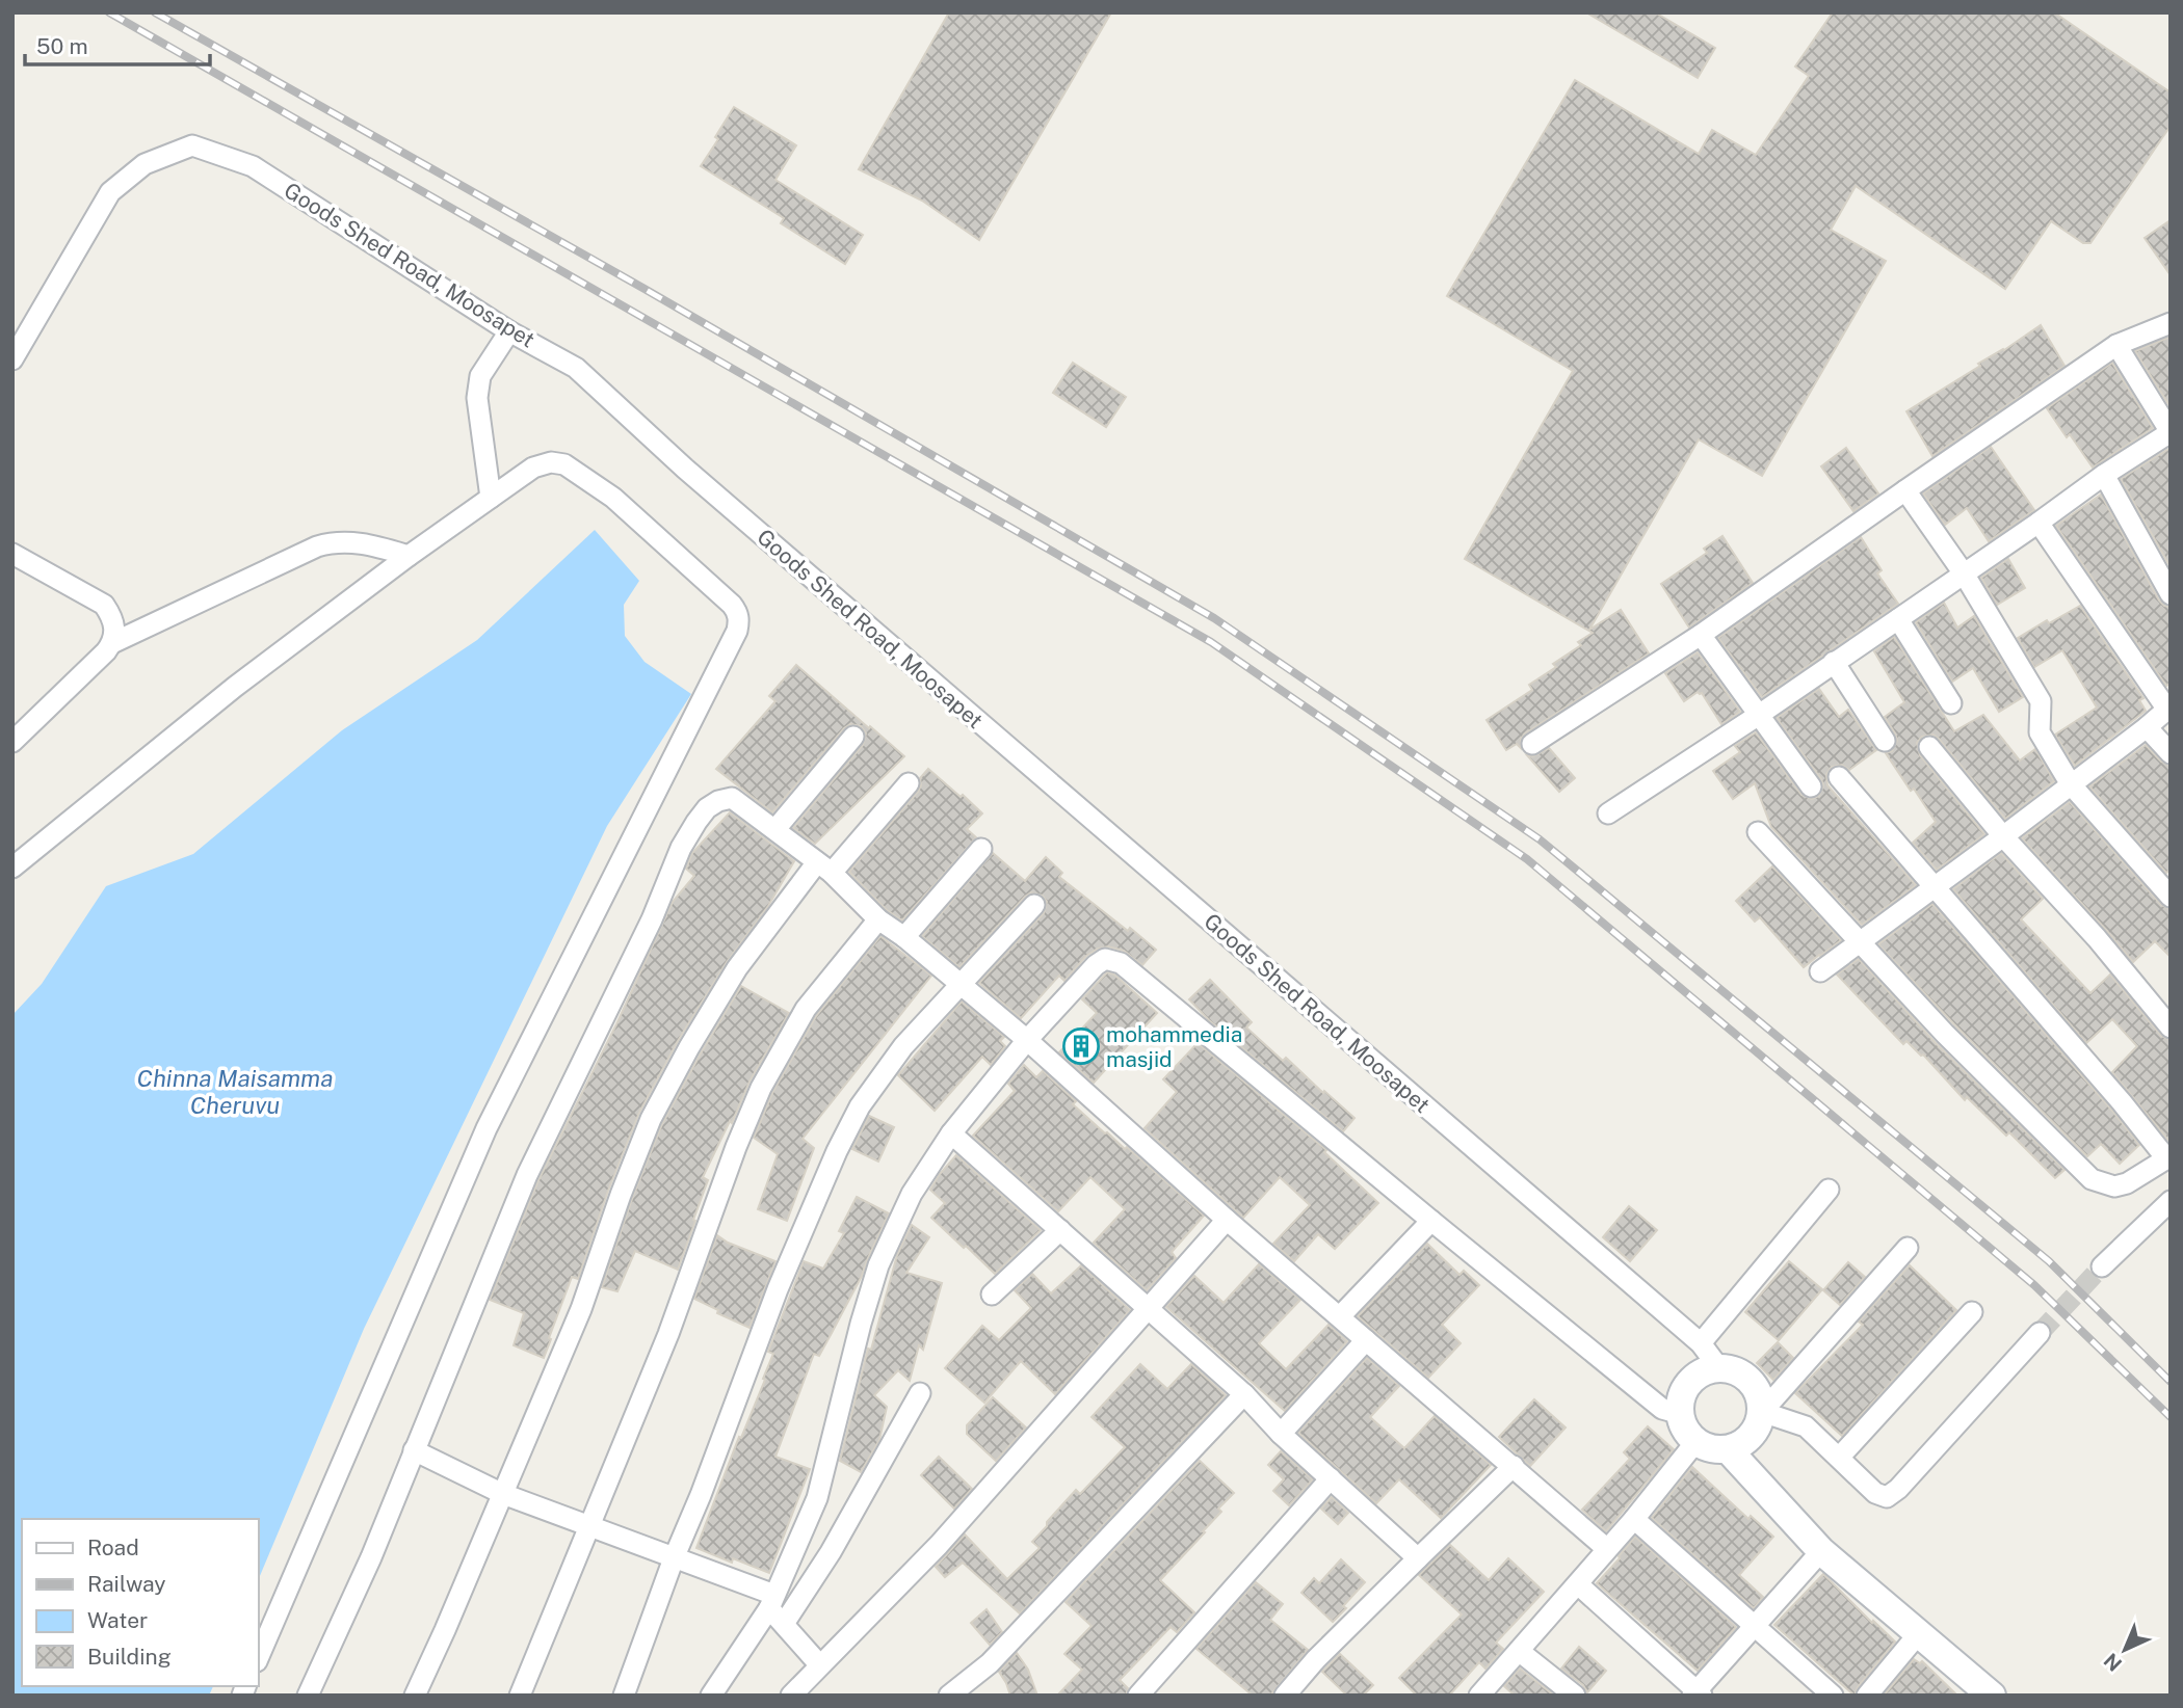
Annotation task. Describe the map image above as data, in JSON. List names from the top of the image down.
{
  "streets": {
    "street": ["Goods Shed Road, Moosapet"]
  },
  "water": ["Chinna Maisamma Cheruvu"],
  "places": {
    "building": ["mohammedia masjid"]
  },
  "legend": [
    "Road",
    "Railway",
    "Water",
    "Building"
  ],
  "scale_bar": "50 m",
  "north": "bottom left"
}
